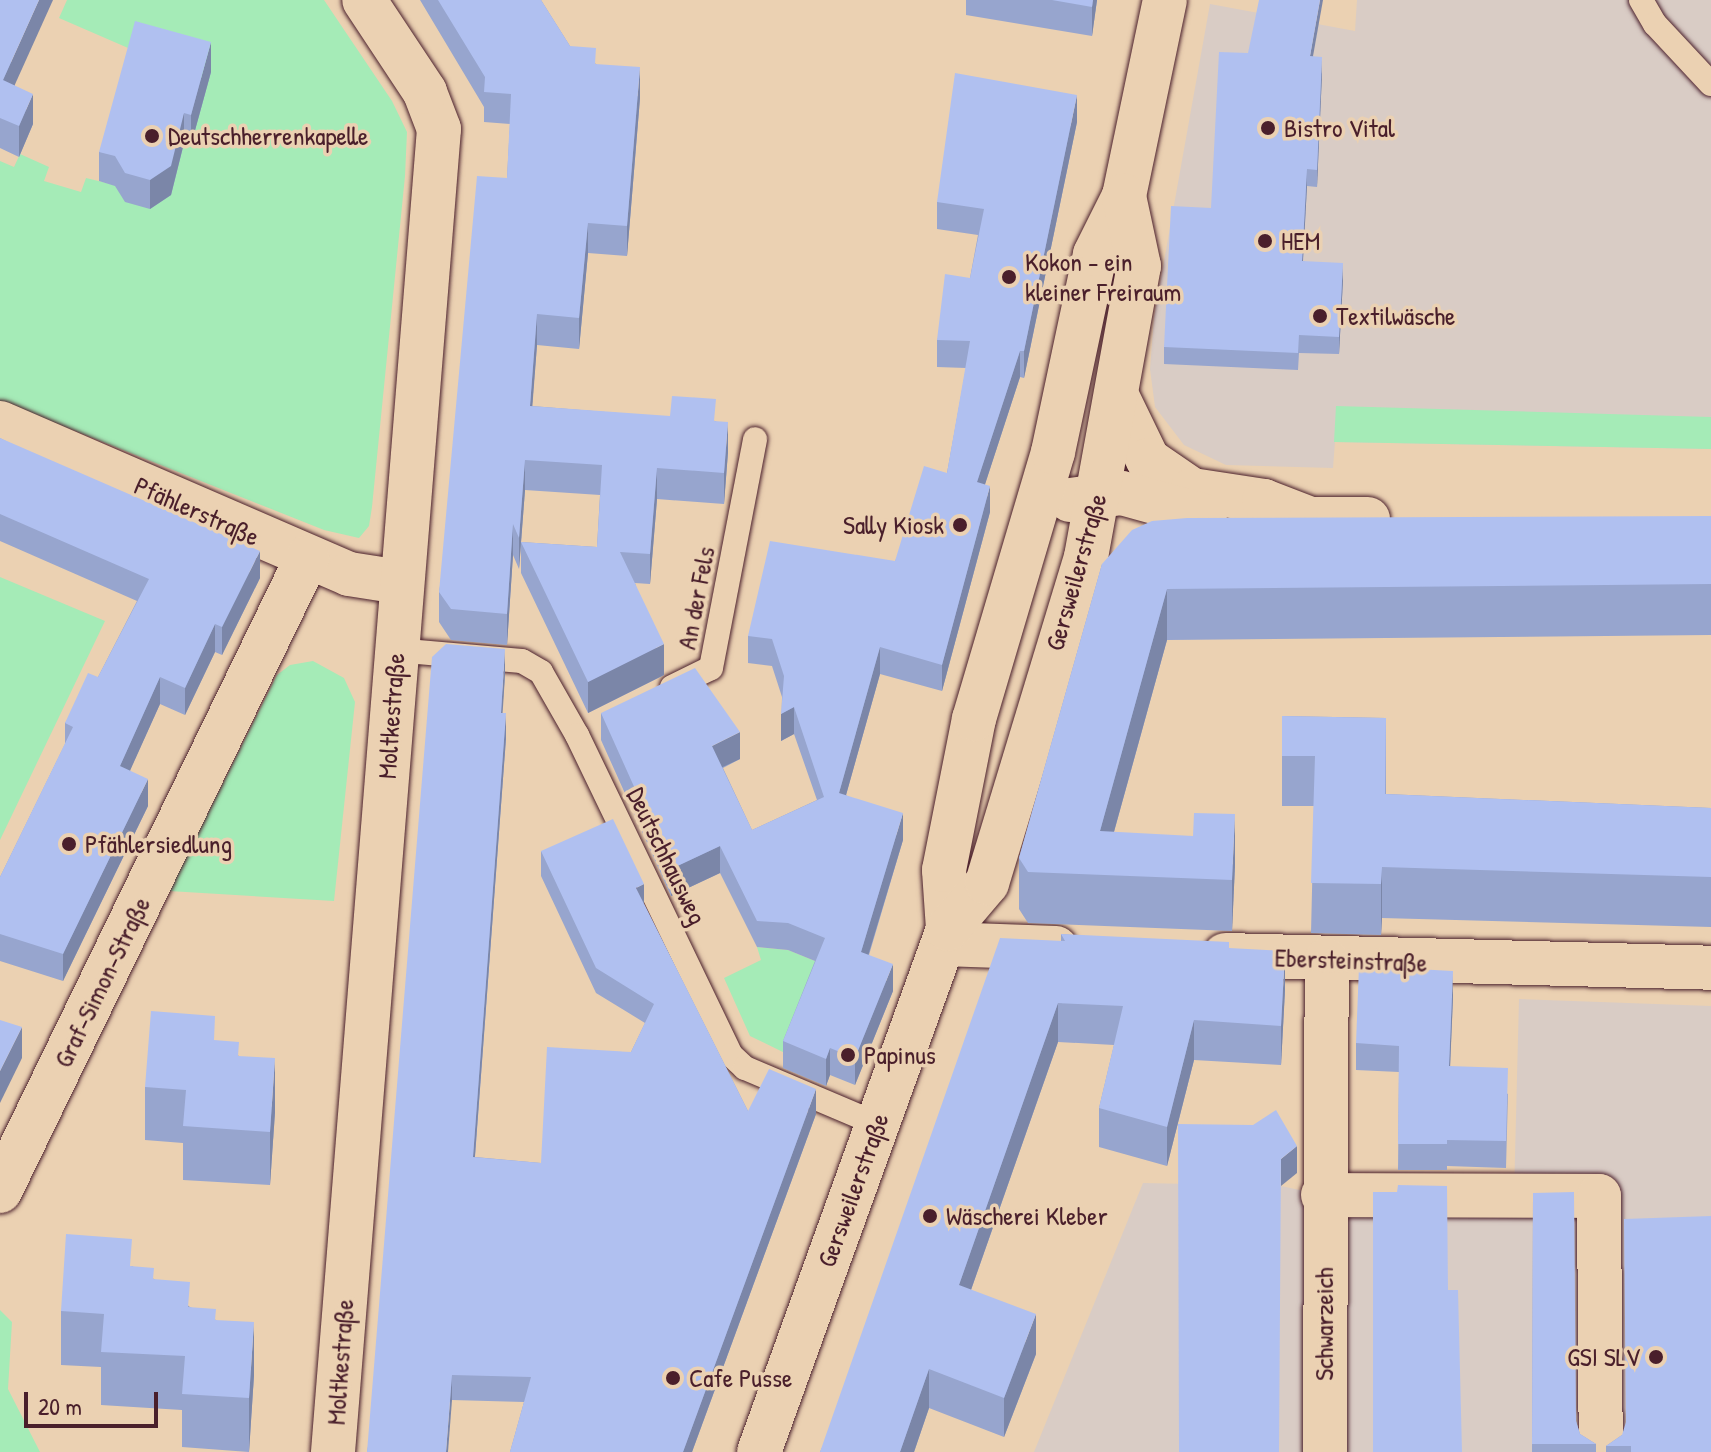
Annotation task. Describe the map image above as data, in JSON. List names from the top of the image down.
{
  "streets": {
    "street": [
      "Pfählerstraße",
      "Gersweilerstraße",
      "Moltkestraße",
      "Ebersteinstraße",
      "Graf-Simon-Straße",
      "Schwarzeich"
    ],
    "lane": ["An der Fels", "Deutschhausweg"]
  },
  "crossings": [
    ["Pfählerstraße", "Moltkestraße"],
    ["Pfählerstraße", "Graf-Simon-Straße"],
    ["Gersweilerstraße", "Deutschhausweg"],
    ["Moltkestraße", "Deutschhausweg"],
    ["Ebersteinstraße", "Schwarzeich"]
  ],
  "places": [
    "Bistro Vital",
    "Deutschherrenkapelle",
    "HEM",
    "Kokon - ein kleiner Freiraum",
    "Textilwäsche",
    "Sally Kiosk",
    "Pfählersiedlung",
    "Papinus",
    "Wäscherei Kleber",
    "GSI SLV",
    "Cafe Pusse"
  ],
  "scale_bar": "20 m"
}
